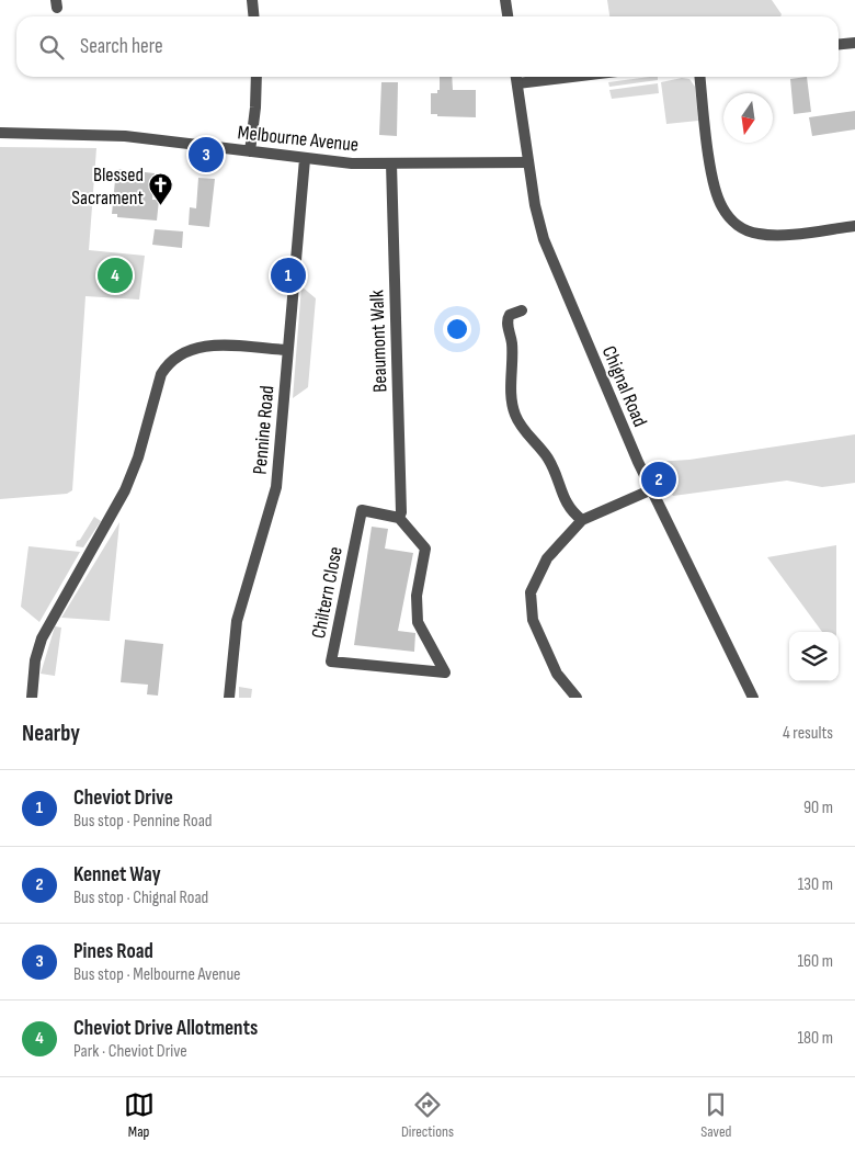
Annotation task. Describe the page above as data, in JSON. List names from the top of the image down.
{
  "streets": {
    "street": [
      "Melbourne Avenue",
      "Beaumont Walk",
      "Chignal Road",
      "Pennine Road",
      "Chiltern Close"
    ]
  },
  "crossings": [
    ["Melbourne Avenue", "Beaumont Walk"],
    ["Melbourne Avenue", "Chignal Road"],
    ["Melbourne Avenue", "Pennine Road"],
    ["Beaumont Walk", "Chiltern Close"]
  ],
  "places": {
    "church": ["Blessed Sacrament"]
  },
  "north": "bottom",
  "page": {
    "search": "Search here",
    "pins": [
      "3",
      "1",
      "4",
      "2"
    ],
    "heading": ["Nearby", "4 results"],
    "list": [
      {
        "mark": "1",
        "name": "Cheviot Drive",
        "note": "Bus stop · Pennine Road",
        "value": "90 m"
      },
      {
        "mark": "2",
        "name": "Kennet Way",
        "note": "Bus stop · Chignal Road",
        "value": "130 m"
      },
      {
        "mark": "3",
        "name": "Pines Road",
        "note": "Bus stop · Melbourne Avenue",
        "value": "160 m"
      },
      {
        "mark": "4",
        "name": "Cheviot Drive Allotments",
        "note": "Park · Cheviot Drive",
        "value": "180 m"
      }
    ],
    "nav": ["Map", "Directions", "Saved"]
  }
}
